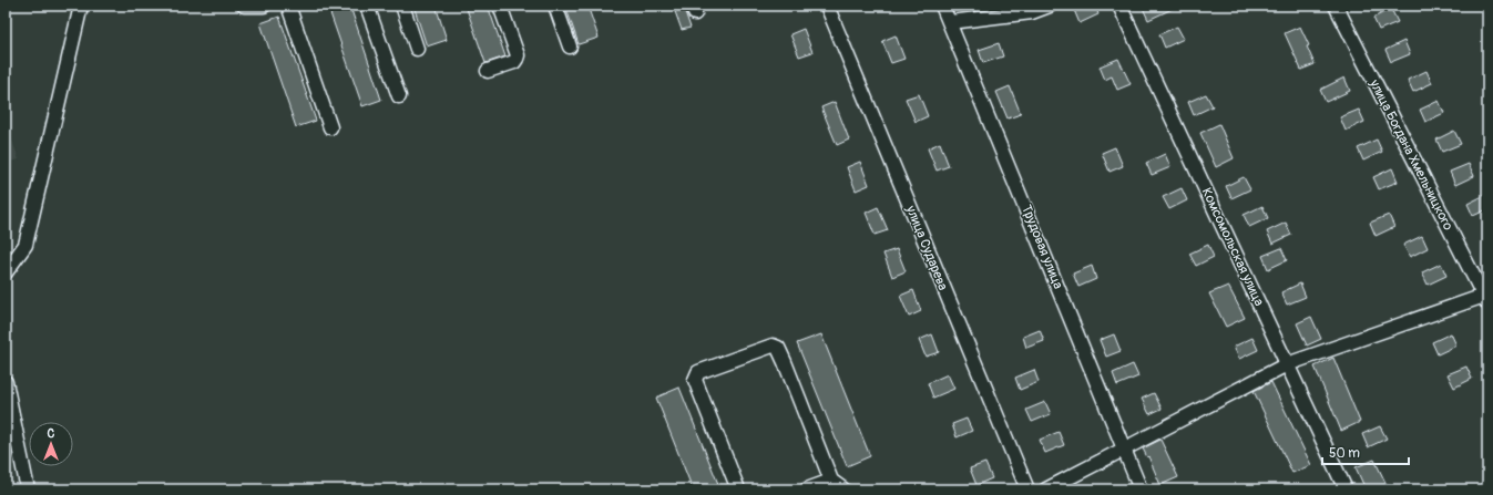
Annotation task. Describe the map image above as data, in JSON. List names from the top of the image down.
{
  "streets": {
    "street": [
      "улица Богдана Хмельницкого",
      "Трудовая улица",
      "Комсомольская улица",
      "улица Сударева"
    ]
  },
  "scale_bar": "50 m",
  "north": "top"
}
